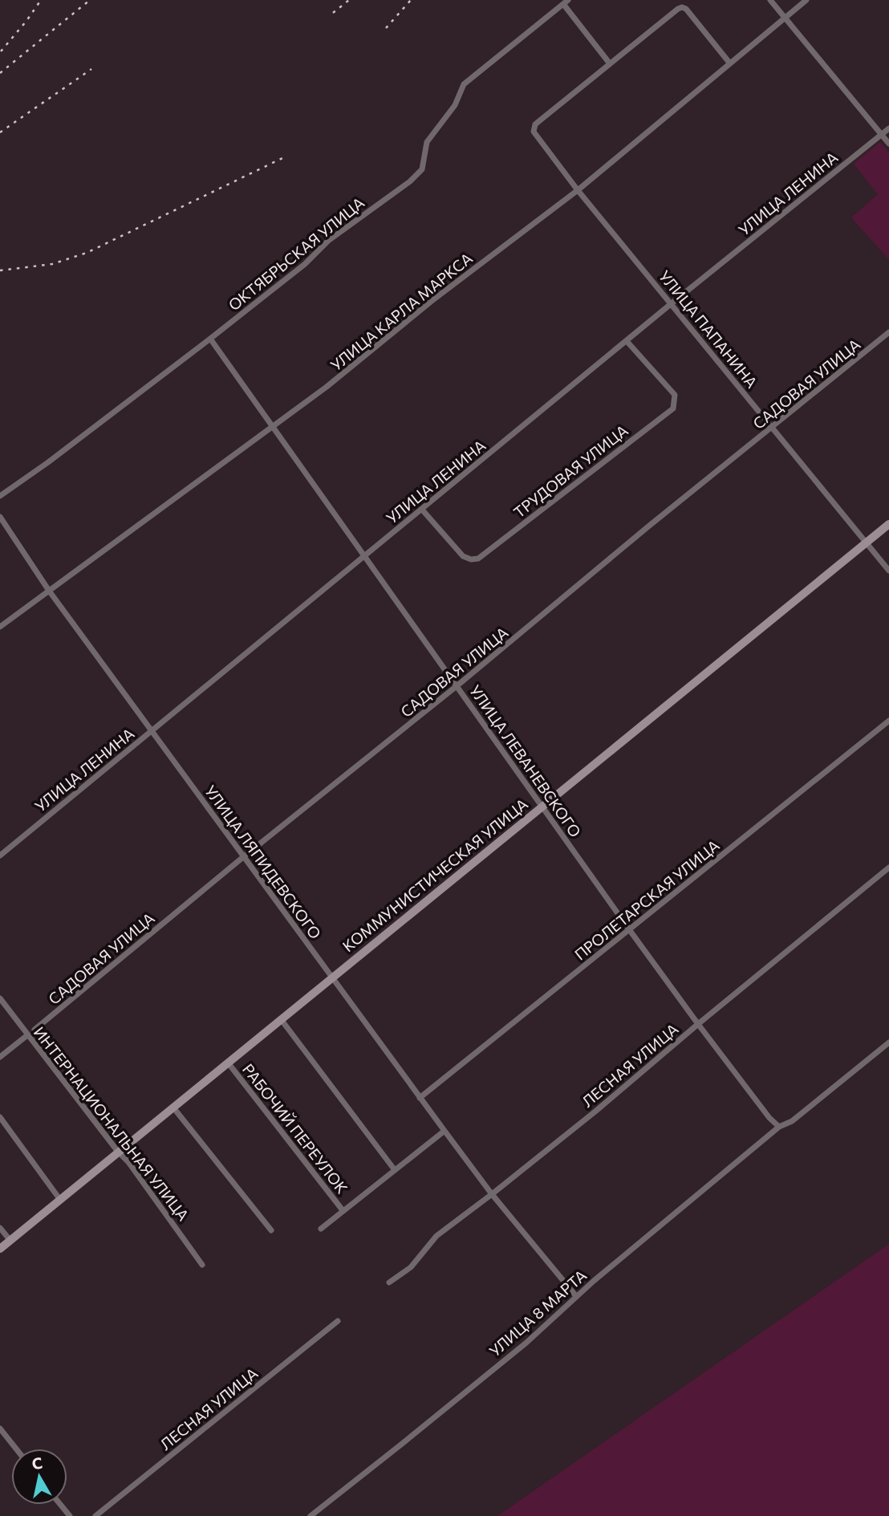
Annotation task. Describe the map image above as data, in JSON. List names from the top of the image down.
{
  "streets": {
    "street": [
      "УЛИЦА ЛЕНИНА",
      "ОКТЯБРЬСКАЯ УЛИЦА",
      "УЛИЦА КАРЛА МАРКСА",
      "УЛИЦА ПАПАНИНА",
      "САДОВАЯ УЛИЦА",
      "ТРУДОВАЯ УЛИЦА",
      "УЛИЦА ЛЕВАНЕВСКОГО",
      "УЛИЦА ЛЯПИДЕВСКОГО",
      "КОММУНИСТИЧЕСКАЯ УЛИЦА",
      "ПРОЛЕТАРСКАЯ УЛИЦА",
      "ЛЕСНАЯ УЛИЦА",
      "ИНТЕРНАЦИОНАЛЬНАЯ УЛИЦА",
      "РАБОЧИЙ ПЕРЕУЛОК",
      "УЛИЦА 8 МАРТА"
    ]
  },
  "crossings": [
    ["УЛИЦА ЛЕНИНА", "УЛИЦА ПАПАНИНА"],
    ["УЛИЦА ЛЕНИНА", "ТРУДОВАЯ УЛИЦА"],
    ["УЛИЦА ЛЕНИНА", "УЛИЦА ЛЕВАНЕВСКОГО"],
    ["УЛИЦА ЛЕНИНА", "УЛИЦА ЛЯПИДЕВСКОГО"],
    ["ОКТЯБРЬСКАЯ УЛИЦА", "УЛИЦА ЛЕВАНЕВСКОГО"],
    ["УЛИЦА КАРЛА МАРКСА", "УЛИЦА ПАПАНИНА"],
    ["УЛИЦА КАРЛА МАРКСА", "УЛИЦА ЛЕВАНЕВСКОГО"],
    ["УЛИЦА КАРЛА МАРКСА", "УЛИЦА ЛЯПИДЕВСКОГО"],
    ["УЛИЦА ПАПАНИНА", "САДОВАЯ УЛИЦА"],
    ["УЛИЦА ПАПАНИНА", "КОММУНИСТИЧЕСКАЯ УЛИЦА"],
    ["САДОВАЯ УЛИЦА", "УЛИЦА ЛЕВАНЕВСКОГО"],
    ["САДОВАЯ УЛИЦА", "УЛИЦА ЛЯПИДЕВСКОГО"],
    ["УЛИЦА ЛЕВАНЕВСКОГО", "КОММУНИСТИЧЕСКАЯ УЛИЦА"],
    ["УЛИЦА ЛЕВАНЕВСКОГО", "ПРОЛЕТАРСКАЯ УЛИЦА"],
    ["УЛИЦА ЛЕВАНЕВСКОГО", "ЛЕСНАЯ УЛИЦА"],
    ["УЛИЦА ЛЕВАНЕВСКОГО", "УЛИЦА 8 МАРТА"],
    ["УЛИЦА ЛЯПИДЕВСКОГО", "КОММУНИСТИЧЕСКАЯ УЛИЦА"],
    ["УЛИЦА ЛЯПИДЕВСКОГО", "ПРОЛЕТАРСКАЯ УЛИЦА"],
    ["УЛИЦА ЛЯПИДЕВСКОГО", "ЛЕСНАЯ УЛИЦА"],
    ["УЛИЦА ЛЯПИДЕВСКОГО", "УЛИЦА 8 МАРТА"],
    ["КОММУНИСТИЧЕСКАЯ УЛИЦА", "ИНТЕРНАЦИОНАЛЬНАЯ УЛИЦА"],
    ["КОММУНИСТИЧЕСКАЯ УЛИЦА", "РАБОЧИЙ ПЕРЕУЛОК"]
  ],
  "north": "top"
}
